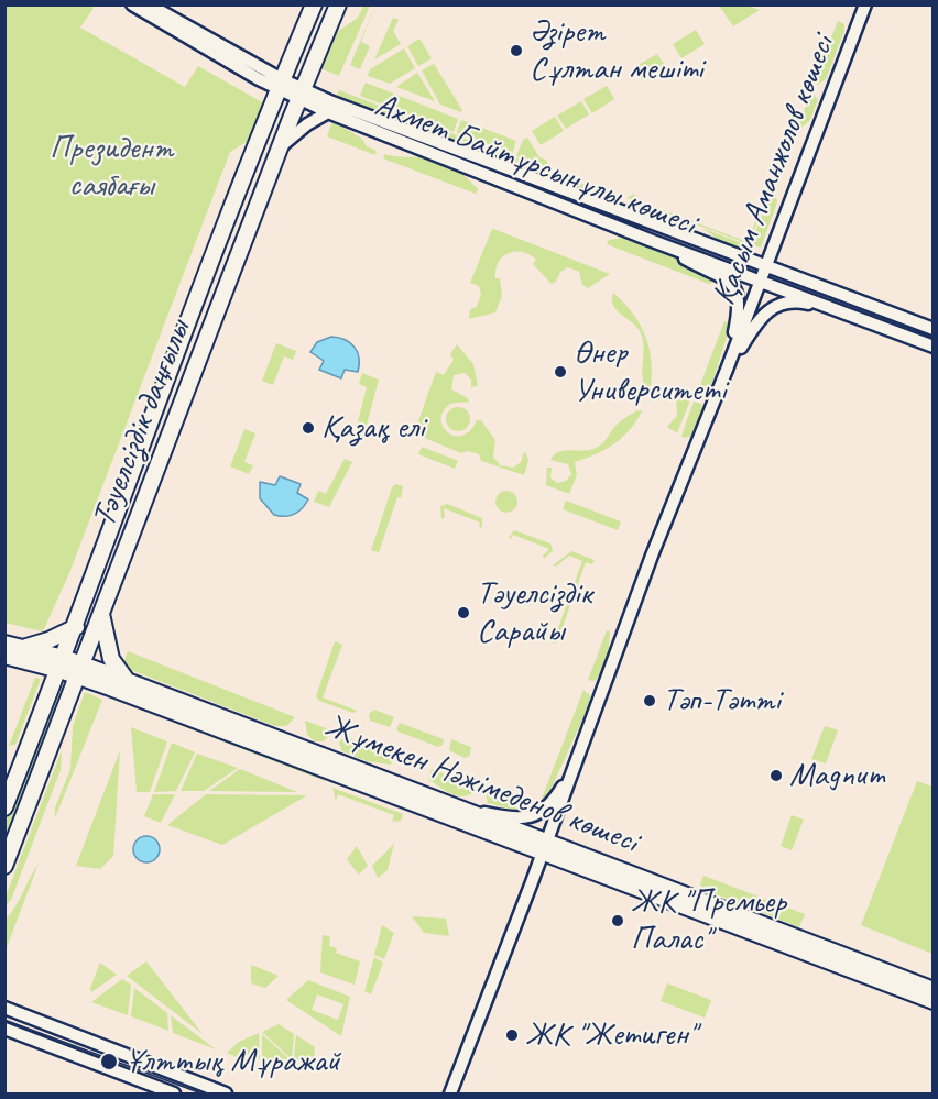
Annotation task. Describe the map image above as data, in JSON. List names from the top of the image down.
{
  "streets": {
    "main road": ["Тәуелсіздік даңғылы", "Жұмекен Нәжімеденов көшесі"],
    "street": ["Ахмет Байтұрсынұлы көшесі", "Қасым Аманжолов көшесі"]
  },
  "crossings": [
    ["Ахмет Байтұрсынұлы көшесі", "Қасым Аманжолов көшесі"],
    ["Ахмет Байтұрсынұлы көшесі", "Тәуелсіздік даңғылы"],
    ["Қасым Аманжолов көшесі", "Жұмекен Нәжімеденов көшесі"],
    ["Тәуелсіздік даңғылы", "Жұмекен Нәжімеденов көшесі"]
  ],
  "parks": ["Президент саябағы"],
  "places": [
    "Әзірет Сұлтан мешіті",
    "Өнер Университеті",
    "Қазақ елі",
    "Тәуелсіздік Сарайы",
    "Тәп-Тәтті",
    "Magnum",
    "ЖК \"Премьер Палас\"",
    "ЖК \"Жетиген\"",
    "Ұлттық Мұражай"
  ]
}
